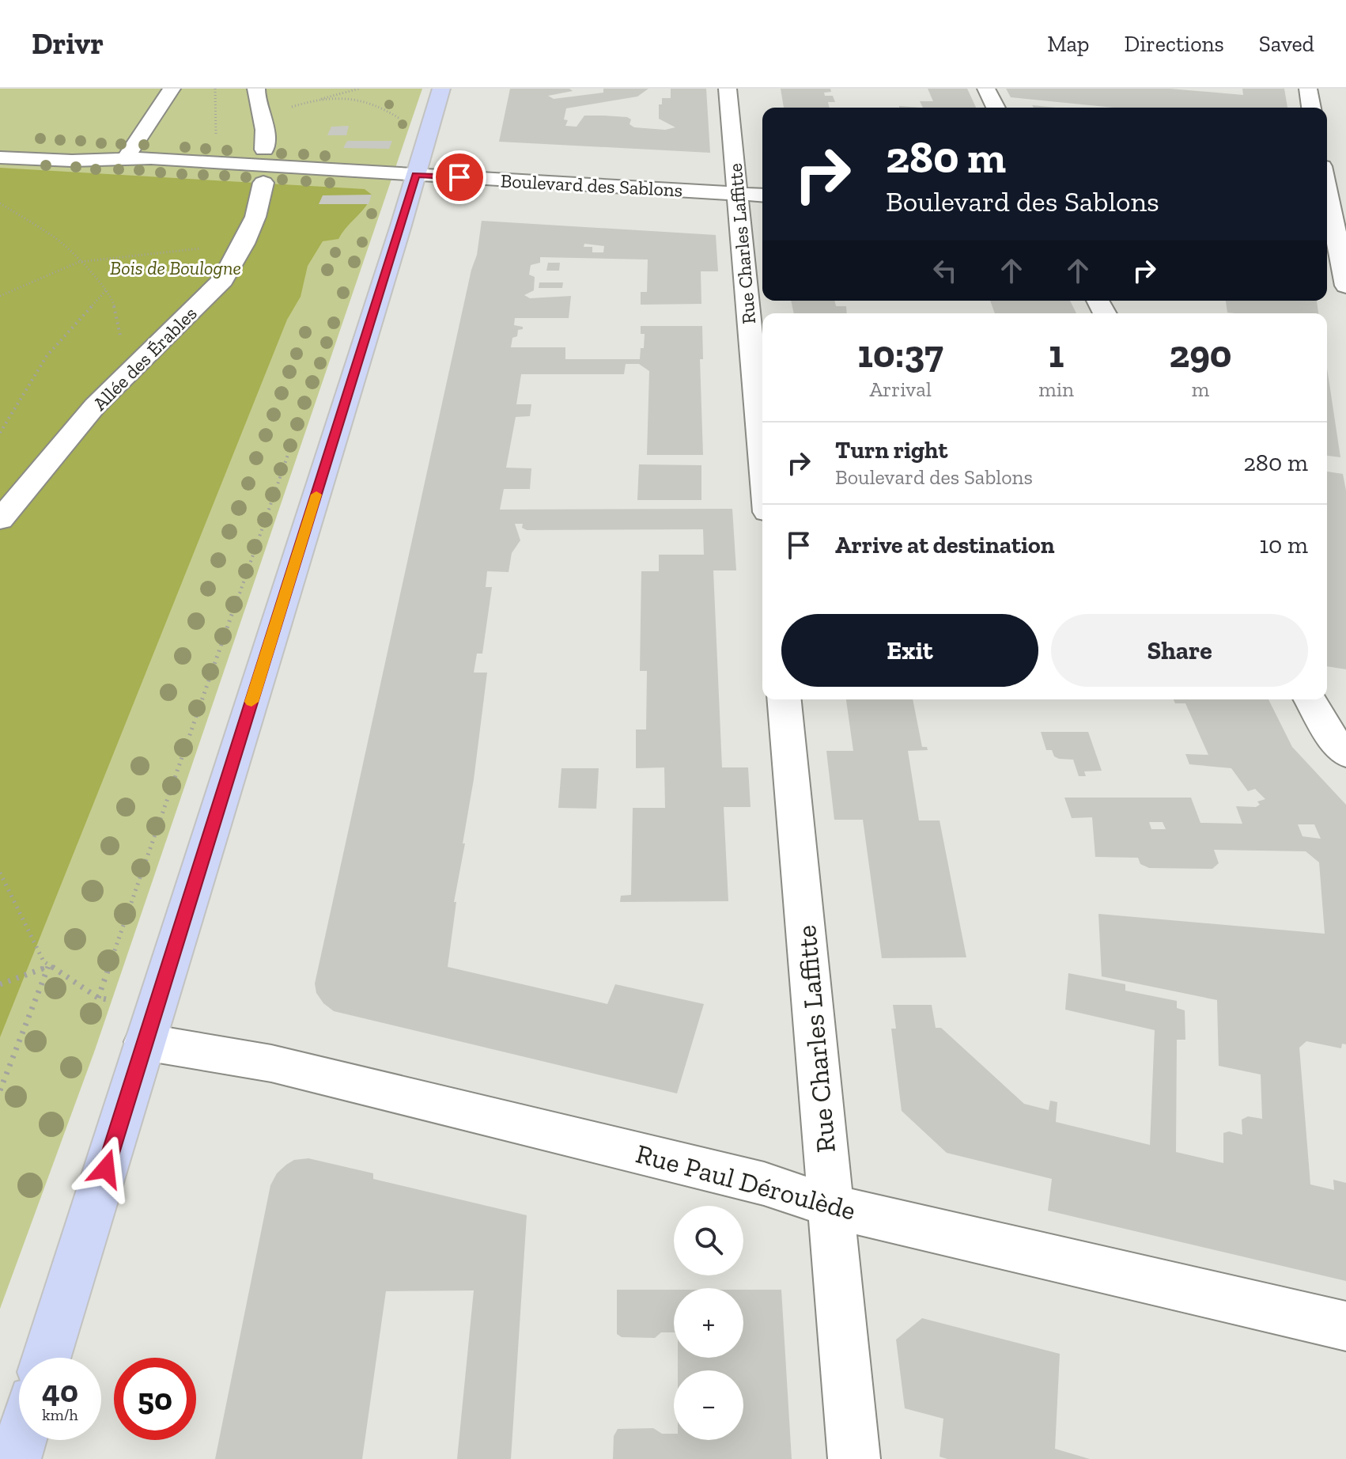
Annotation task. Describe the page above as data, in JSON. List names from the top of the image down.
{
  "streets": {
    "street": [
      "Boulevard des Sablons",
      "Rue Charles Laffitte",
      "Allée des Érables",
      "Rue Paul Déroulède"
    ]
  },
  "crossings": [
    ["Boulevard des Sablons", "Rue Charles Laffitte"],
    ["Rue Charles Laffitte", "Rue Paul Déroulède"]
  ],
  "parks": ["Bois de Boulogne"],
  "page": {
    "header": "Drivr",
    "nav": ["Map", "Directions", "Saved"],
    "turn": ["280 m", "Boulevard des Sablons"],
    "eta": [
      "10:37",
      "Arrival",
      "1",
      "min",
      "290",
      "m"
    ],
    "list": [
      {
        "name": "Turn right",
        "note": "Boulevard des Sablons",
        "value": "280 m"
      },
      {
        "name": "Arrive at destination",
        "value": "10 m"
      }
    ],
    "buttons": ["Exit", "Share"],
    "map_buttons": ["+", "−"],
    "speed": "40 km/h",
    "limit": "50"
  }
}
